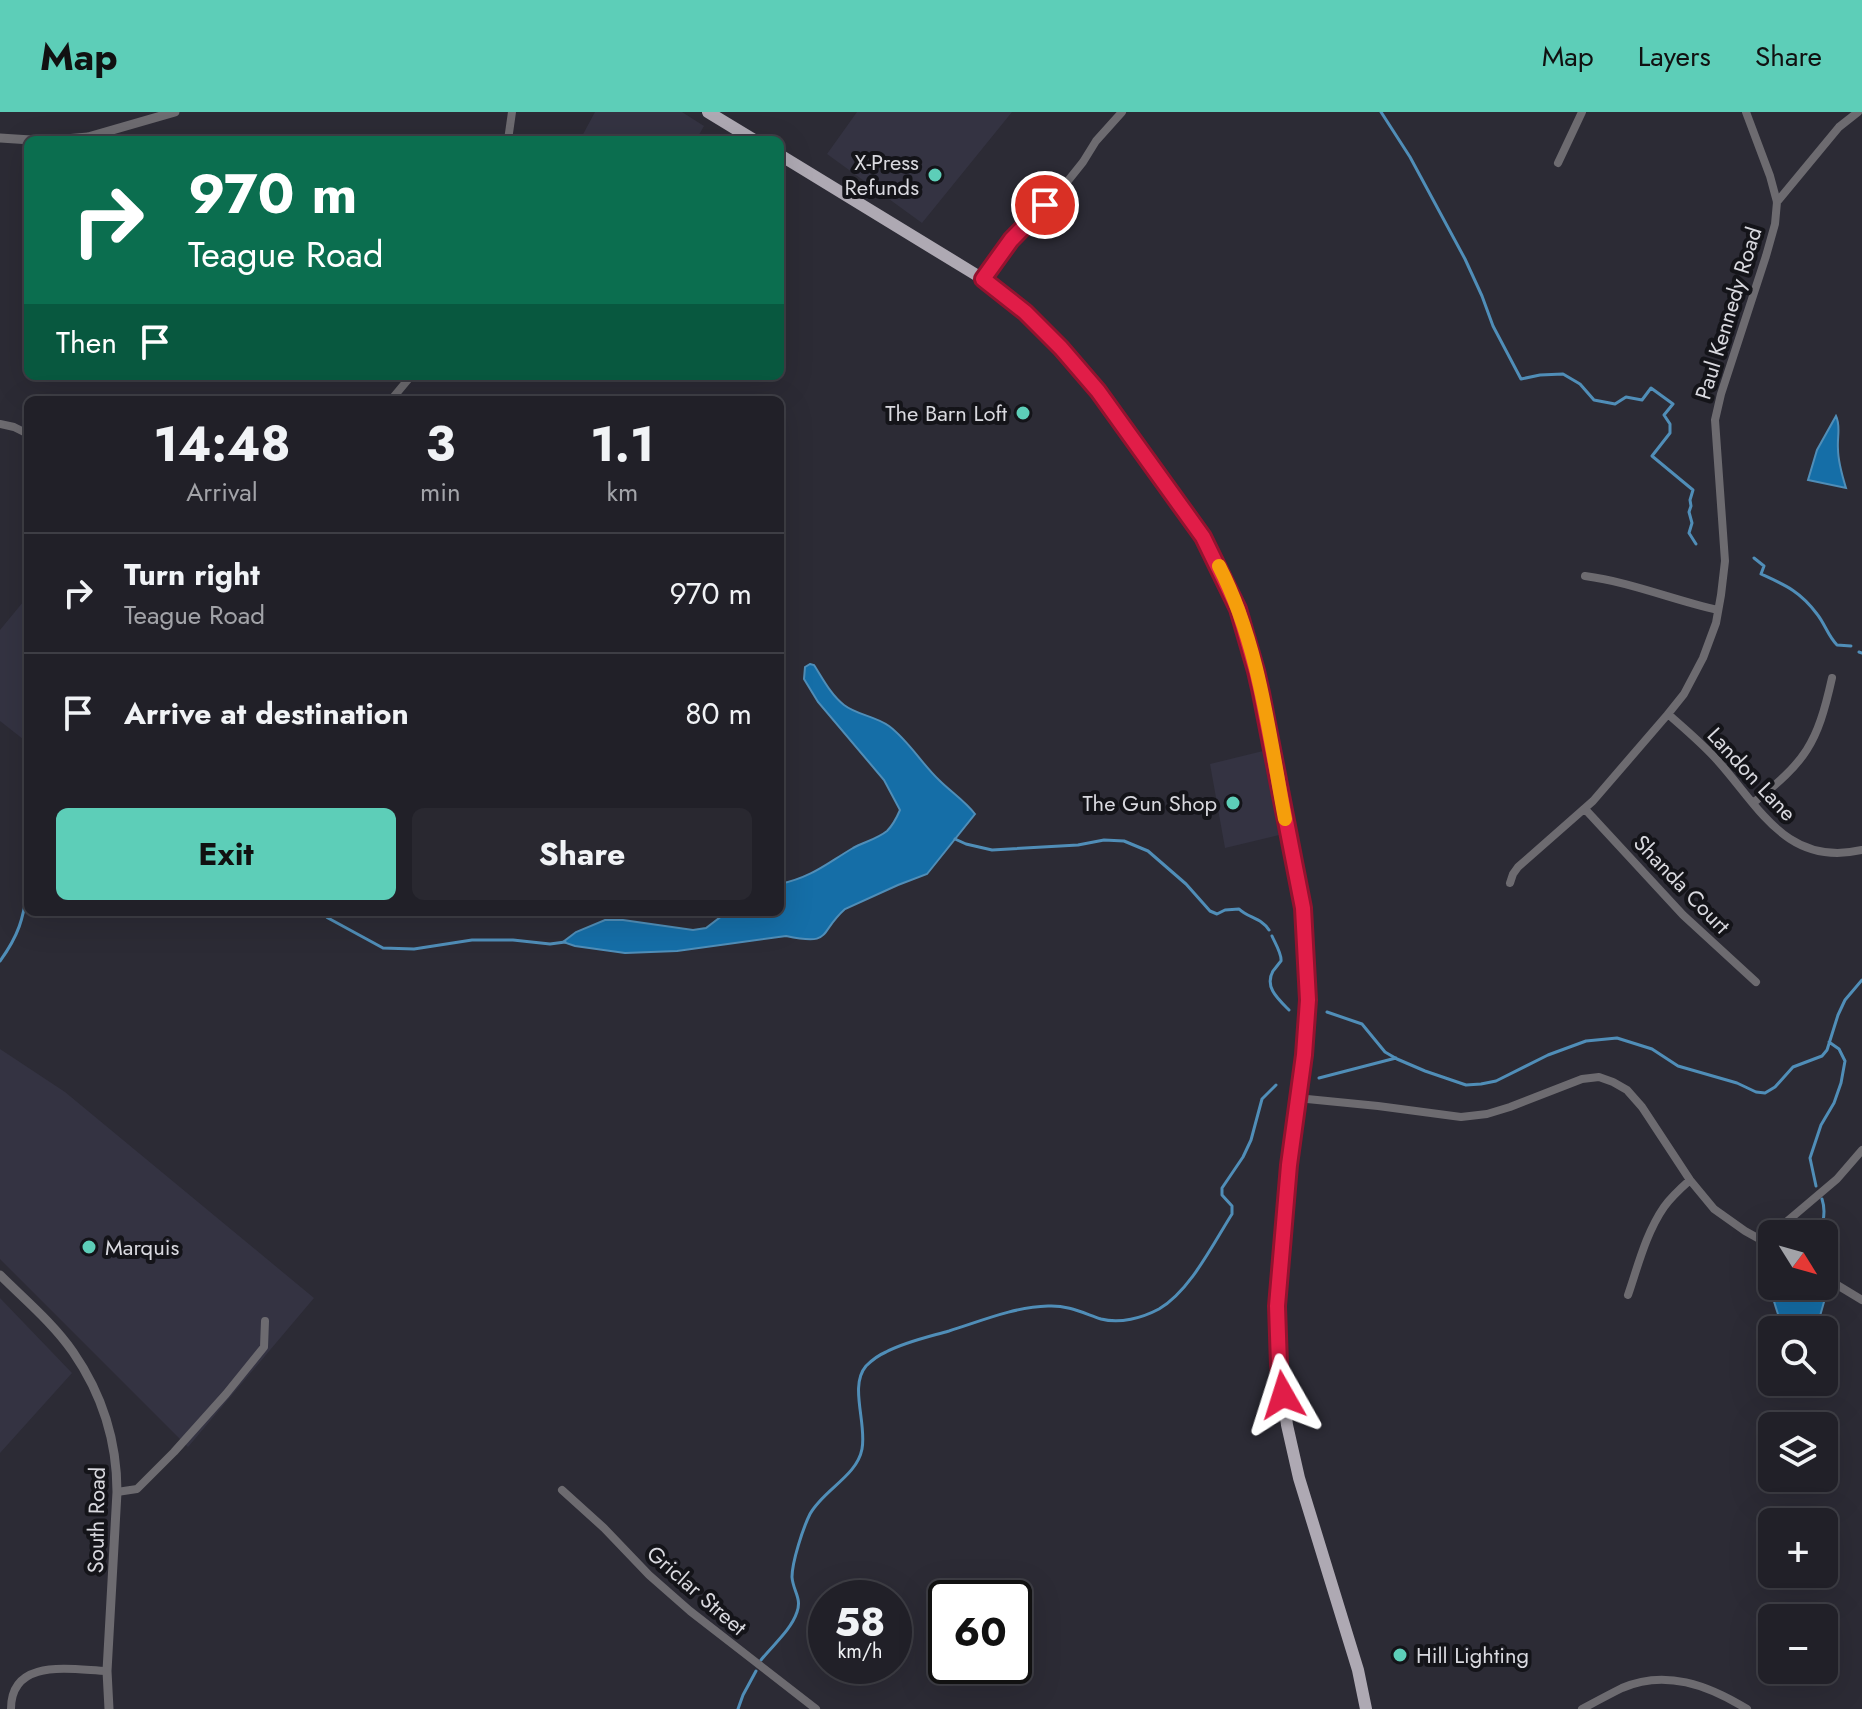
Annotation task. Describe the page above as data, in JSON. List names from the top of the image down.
{
  "streets": {
    "street": [
      "Paul Kennedy Road",
      "Landon Lane",
      "Shanda Court",
      "South Road",
      "Griclar Street"
    ]
  },
  "crossings": [
    ["Paul Kennedy Road", "Landon Lane"],
    ["Paul Kennedy Road", "Shanda Court"]
  ],
  "places": [
    "X-Press Refunds",
    "The Barn Loft",
    "The Gun Shop",
    "Marquis",
    "Hill Lighting"
  ],
  "north": "bottom right",
  "page": {
    "header": "Map",
    "nav": ["Map", "Layers", "Share"],
    "turn": ["970 m", "Teague Road"],
    "then": "Then",
    "eta": [
      "14:48",
      "Arrival",
      "3",
      "min",
      "1.1",
      "km"
    ],
    "list": [
      {
        "name": "Turn right",
        "note": "Teague Road",
        "value": "970 m"
      },
      {
        "name": "Arrive at destination",
        "value": "80 m"
      }
    ],
    "buttons": ["Exit", "Share"],
    "map_buttons": ["+", "−"],
    "speed": "58 km/h",
    "limit": "60"
  }
}
